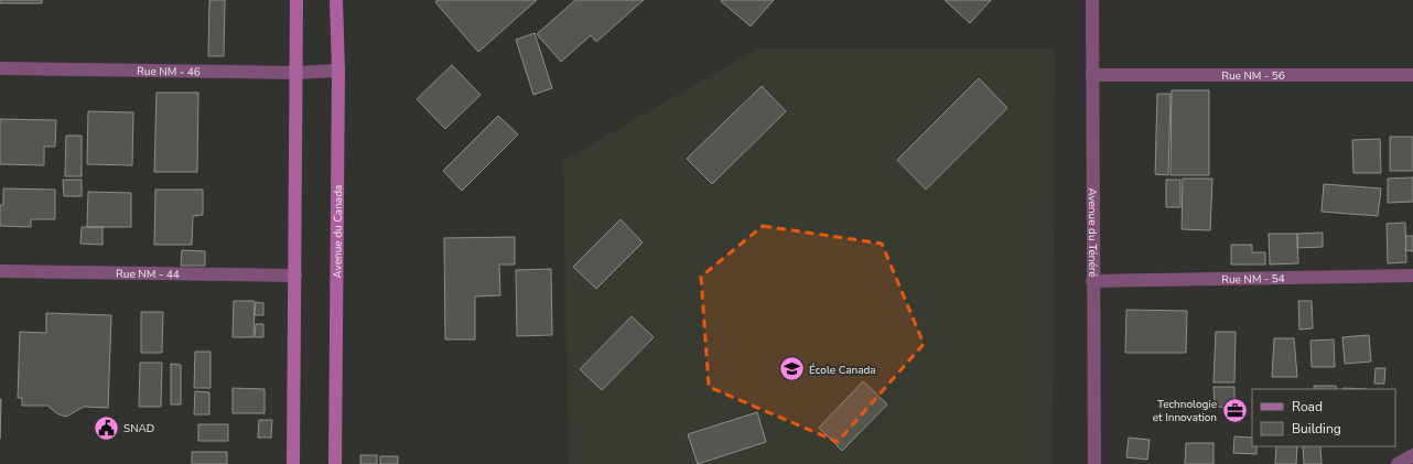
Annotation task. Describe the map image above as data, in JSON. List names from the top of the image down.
{
  "streets": {
    "street": [
      "Rue NM - 46",
      "Rue NM - 56",
      "Avenue du Canada",
      "Avenue du Ténéré",
      "Rue NM - 44",
      "Rue NM - 54"
    ]
  },
  "crossings": [
    ["Rue NM - 46", "Avenue du Canada"],
    ["Rue NM - 56", "Avenue du Ténéré"],
    ["Avenue du Ténéré", "Rue NM - 54"]
  ],
  "places": {
    "school or university": ["École Canada"],
    "office": ["Technologie et Innovation"],
    "public building": ["SNAD"]
  },
  "legend": ["Road", "Building"]
}
